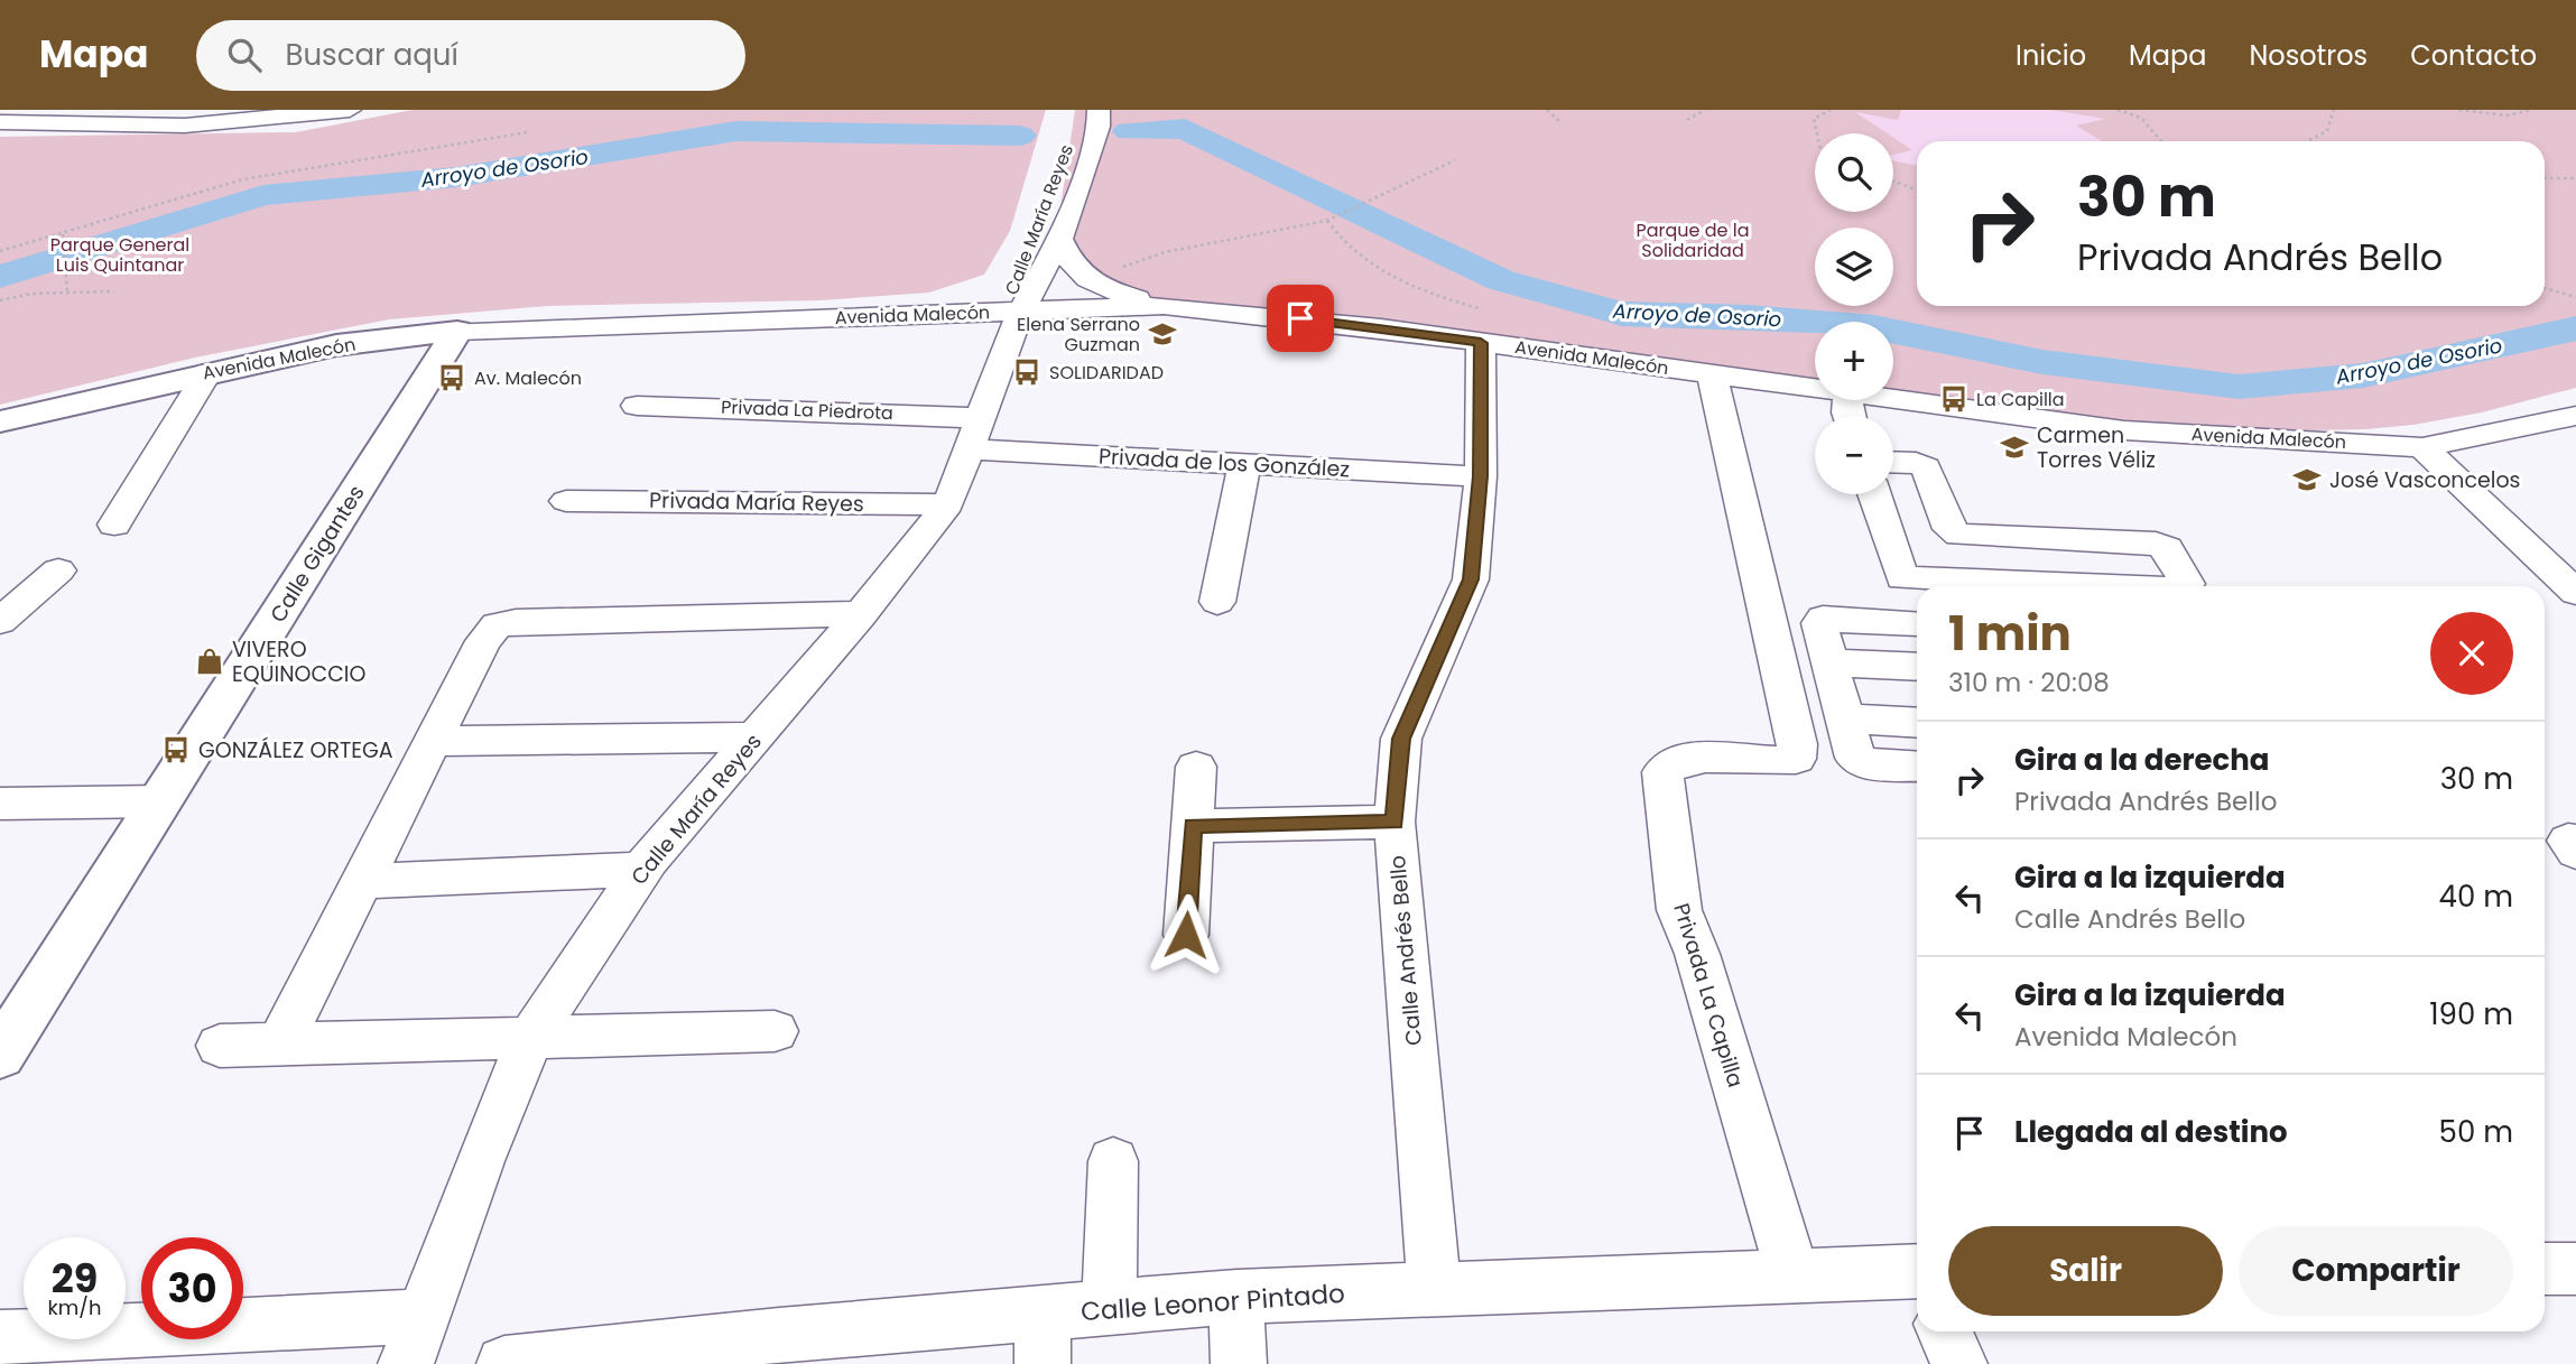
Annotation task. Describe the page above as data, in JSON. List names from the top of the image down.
{
  "streets": {
    "main road": ["Avenida Malecón", "Calle Gigantes"],
    "street": [
      "Calle María Reyes",
      "Privada La Piedrota",
      "Privada de los González",
      "Privada María Reyes",
      "Calle Andrés Bello",
      "Privada La Capilla",
      "Calle Leonor Pintado"
    ]
  },
  "crossings": [
    ["Calle María Reyes", "Avenida Malecón"],
    ["Calle María Reyes", "Privada La Piedrota"],
    ["Calle María Reyes", "Privada de los González"],
    ["Calle María Reyes", "Privada María Reyes"],
    ["Avenida Malecón", "Calle Gigantes"],
    ["Avenida Malecón", "Calle Andrés Bello"],
    ["Avenida Malecón", "Privada La Capilla"],
    ["Privada La Piedrota", "Privada de los González"],
    ["Privada de los González", "Calle Andrés Bello"],
    ["Calle Andrés Bello", "Calle Leonor Pintado"],
    ["Privada La Capilla", "Calle Leonor Pintado"]
  ],
  "water": ["Arroyo de Osorio"],
  "parks": ["Parque de la Solidaridad", "Parque General Luis Quintanar"],
  "places": {
    "school or university": ["Elena Serrano Guzman", "Carmen Torres Véliz", "José Vasconcelos"],
    "bus stop": [
      "SOLIDARIDAD",
      "Av. Malecón",
      "La Capilla",
      "GONZÁLEZ ORTEGA"
    ],
    "shop": ["VIVERO EQUINOCCIO"]
  },
  "page": {
    "header": "Mapa",
    "search": "Buscar aquí",
    "nav": [
      "Inicio",
      "Mapa",
      "Nosotros",
      "Contacto"
    ],
    "map_buttons": ["+", "−"],
    "turn": ["30 m", "Privada Andrés Bello"],
    "heading": ["1 min", "310 m · 20:08"],
    "list": [
      {
        "name": "Gira a la derecha",
        "note": "Privada Andrés Bello",
        "value": "30 m"
      },
      {
        "name": "Gira a la izquierda",
        "note": "Calle Andrés Bello",
        "value": "40 m"
      },
      {
        "name": "Gira a la izquierda",
        "note": "Avenida Malecón",
        "value": "190 m"
      },
      {
        "name": "Llegada al destino",
        "value": "50 m"
      }
    ],
    "buttons": ["Salir", "Compartir"],
    "speed": "29 km/h",
    "limit": "30"
  }
}
